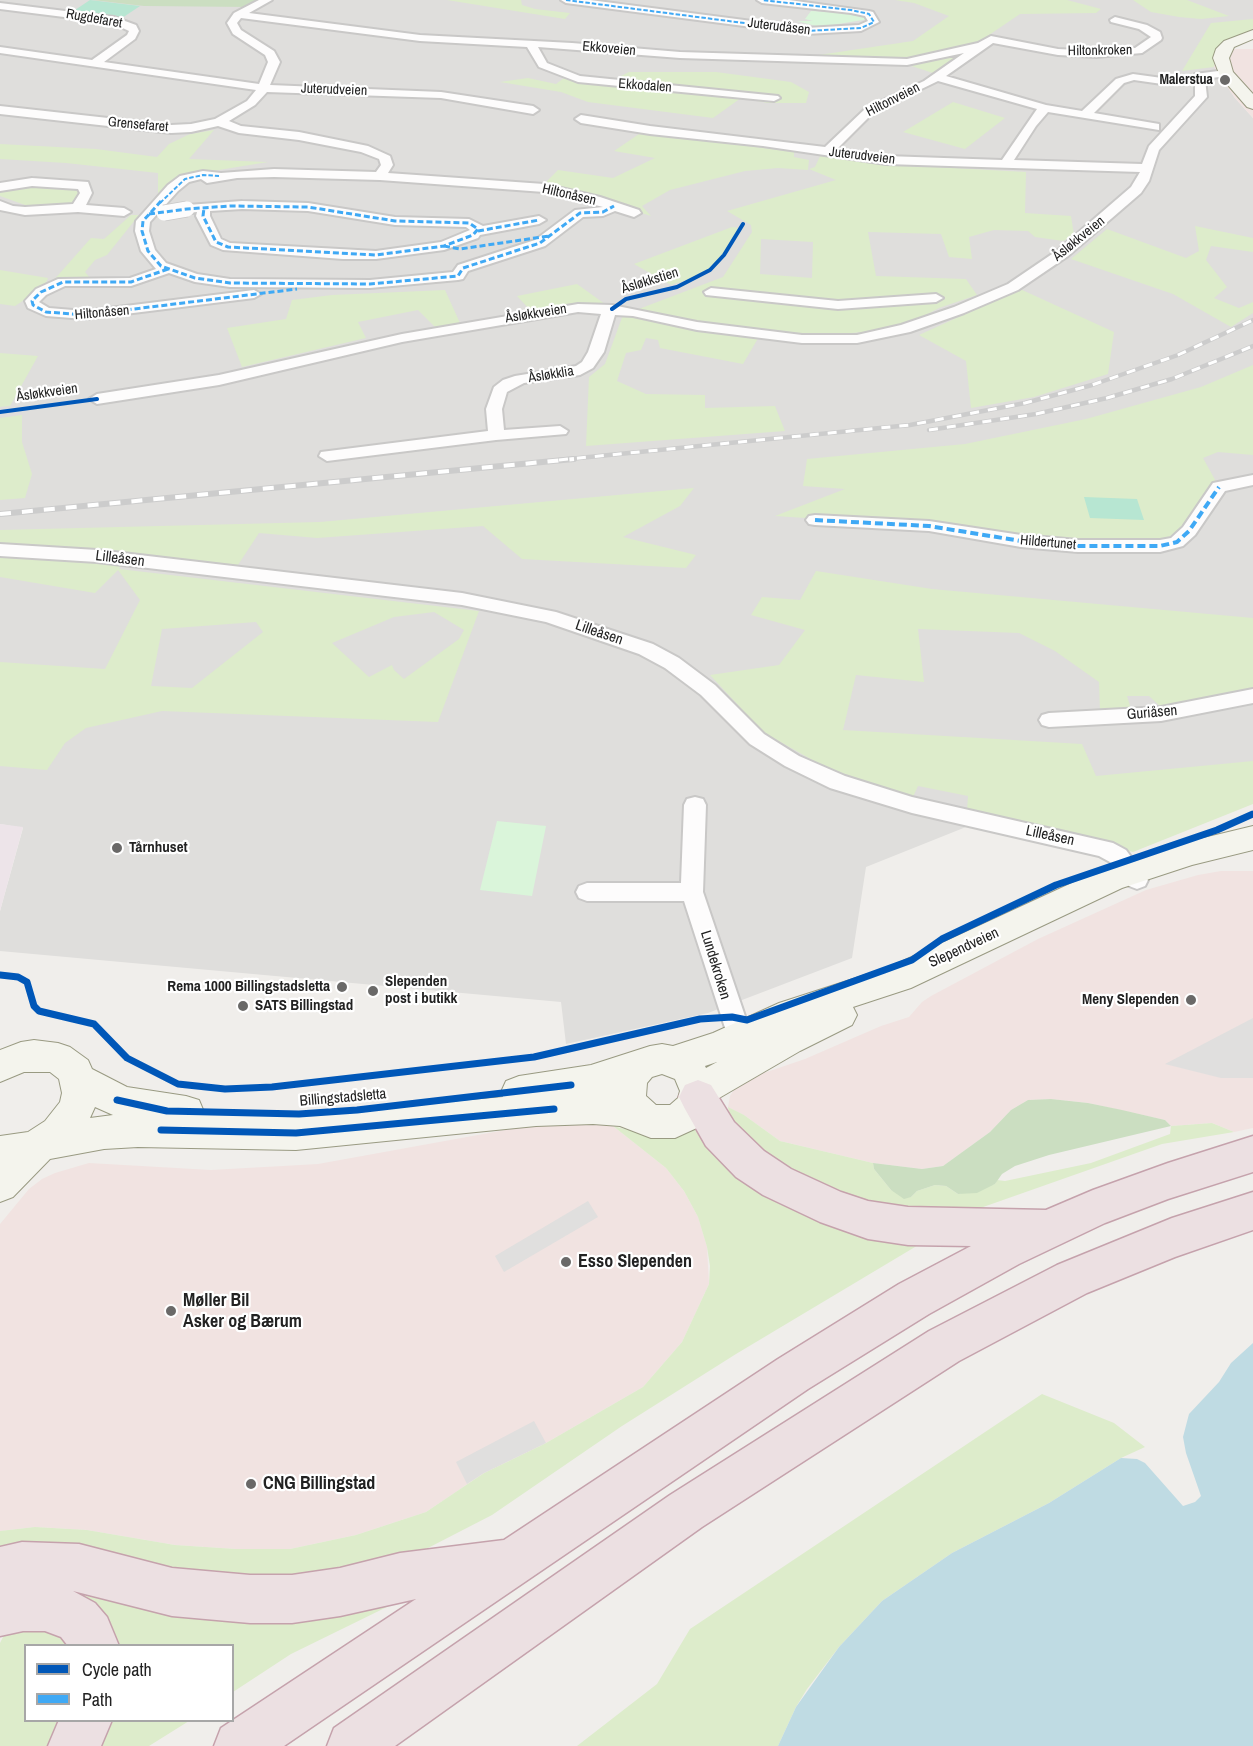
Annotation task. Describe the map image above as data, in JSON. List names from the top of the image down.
{
  "streets": {
    "main road": ["Slependveien", "Billingstadsletta"],
    "street": [
      "Rugdefaret",
      "Juterudåsen",
      "Ekkoveien",
      "Hiltonkroken",
      "Ekkodalen",
      "Juterudveien",
      "Hiltonveien",
      "Grensefaret",
      "Hiltonåsen",
      "Åsløkkveien",
      "Åsløkklia",
      "Hildertunet",
      "Lilleåsen",
      "Guriåsen",
      "Lundekroken"
    ],
    "cycle path": ["Åsløkkstien"]
  },
  "crossings": [
    ["Ekkoveien", "Ekkodalen"],
    ["Ekkoveien", "Hiltonveien"],
    ["Hiltonkroken", "Hiltonveien"],
    ["Juterudveien", "Hiltonveien"],
    ["Juterudveien", "Grensefaret"],
    ["Juterudveien", "Åsløkkveien"],
    ["Åsløkkveien", "Åsløkklia"],
    ["Lilleåsen", "Slependveien"],
    ["Slependveien", "Lundekroken"],
    ["Slependveien", "Billingstadsletta"]
  ],
  "places": [
    "Malerstua",
    "Tårnhuset",
    "Rema 1000 Billingstadsletta",
    "Slependen post i butikk",
    "Meny Slependen",
    "SATS Billingstad",
    "Esso Slependen",
    "Møller Bil Asker og Bærum",
    "CNG Billingstad"
  ],
  "legend": ["Cycle path", "Path"]
}
